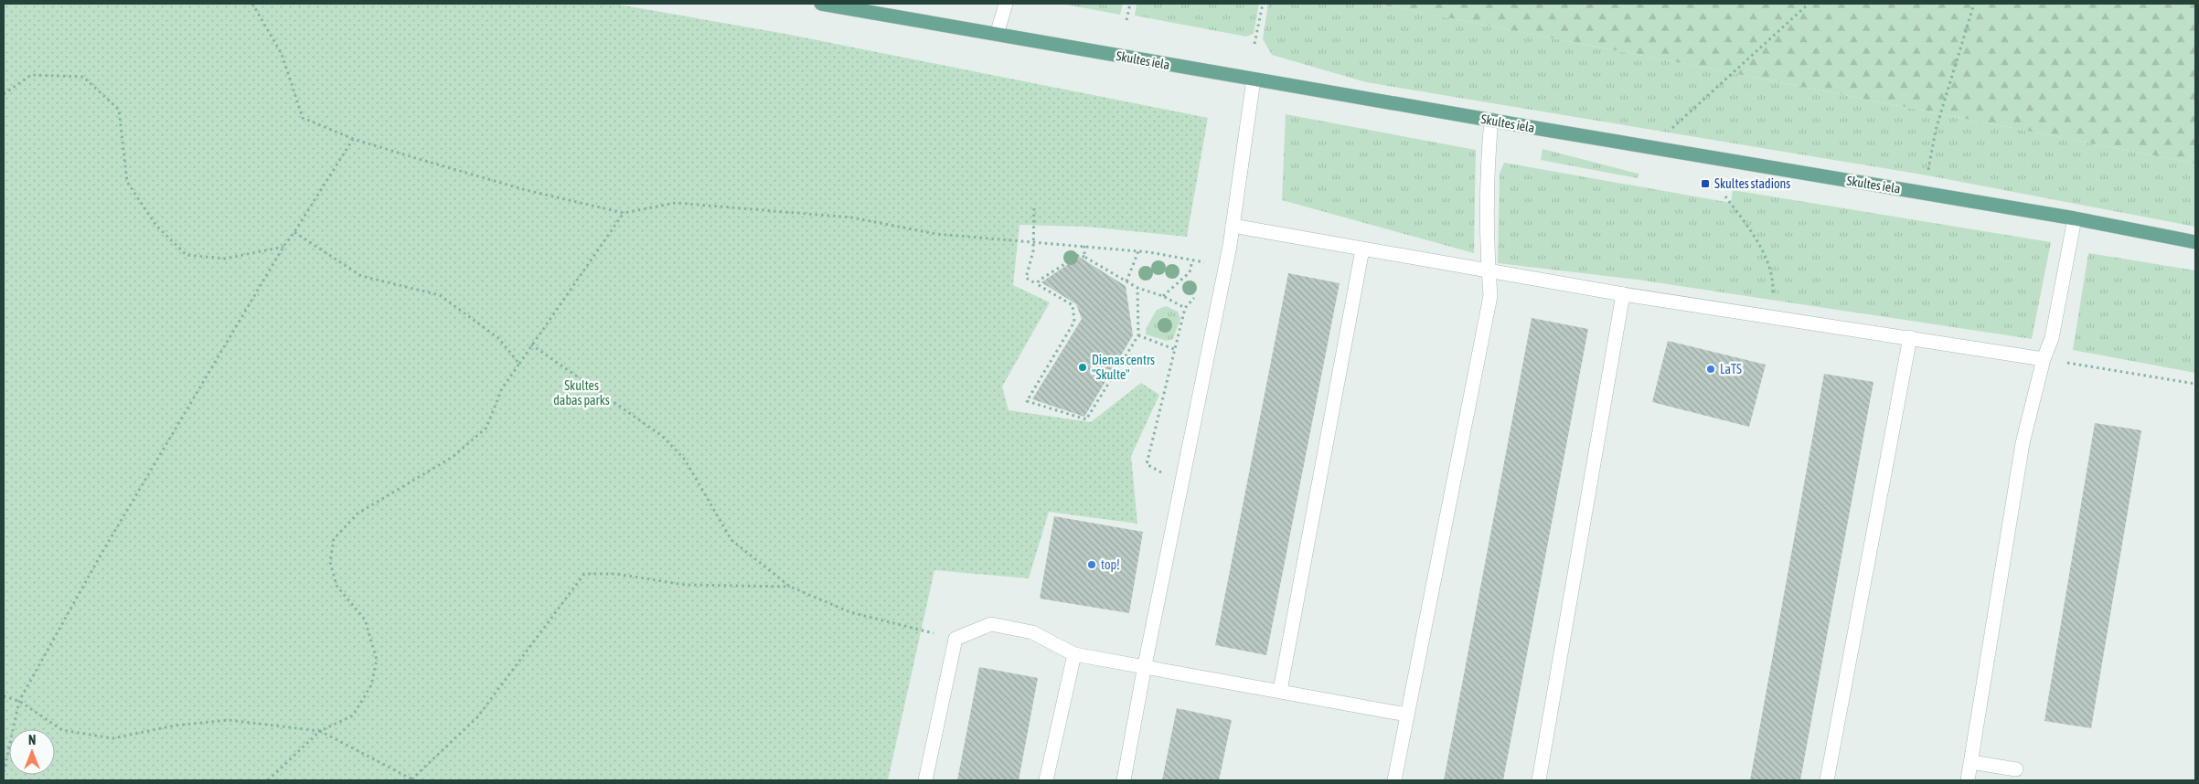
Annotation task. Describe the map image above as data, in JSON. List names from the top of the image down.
{
  "streets": {
    "main road": ["Skultes iela"]
  },
  "parks": ["Skultes dabas parks"],
  "places": {
    "transit": ["Skultes stadions"],
    "other": ["Dienas centrs \"Skulte\"", "LaTS", "top!"]
  },
  "north": "top"
}
